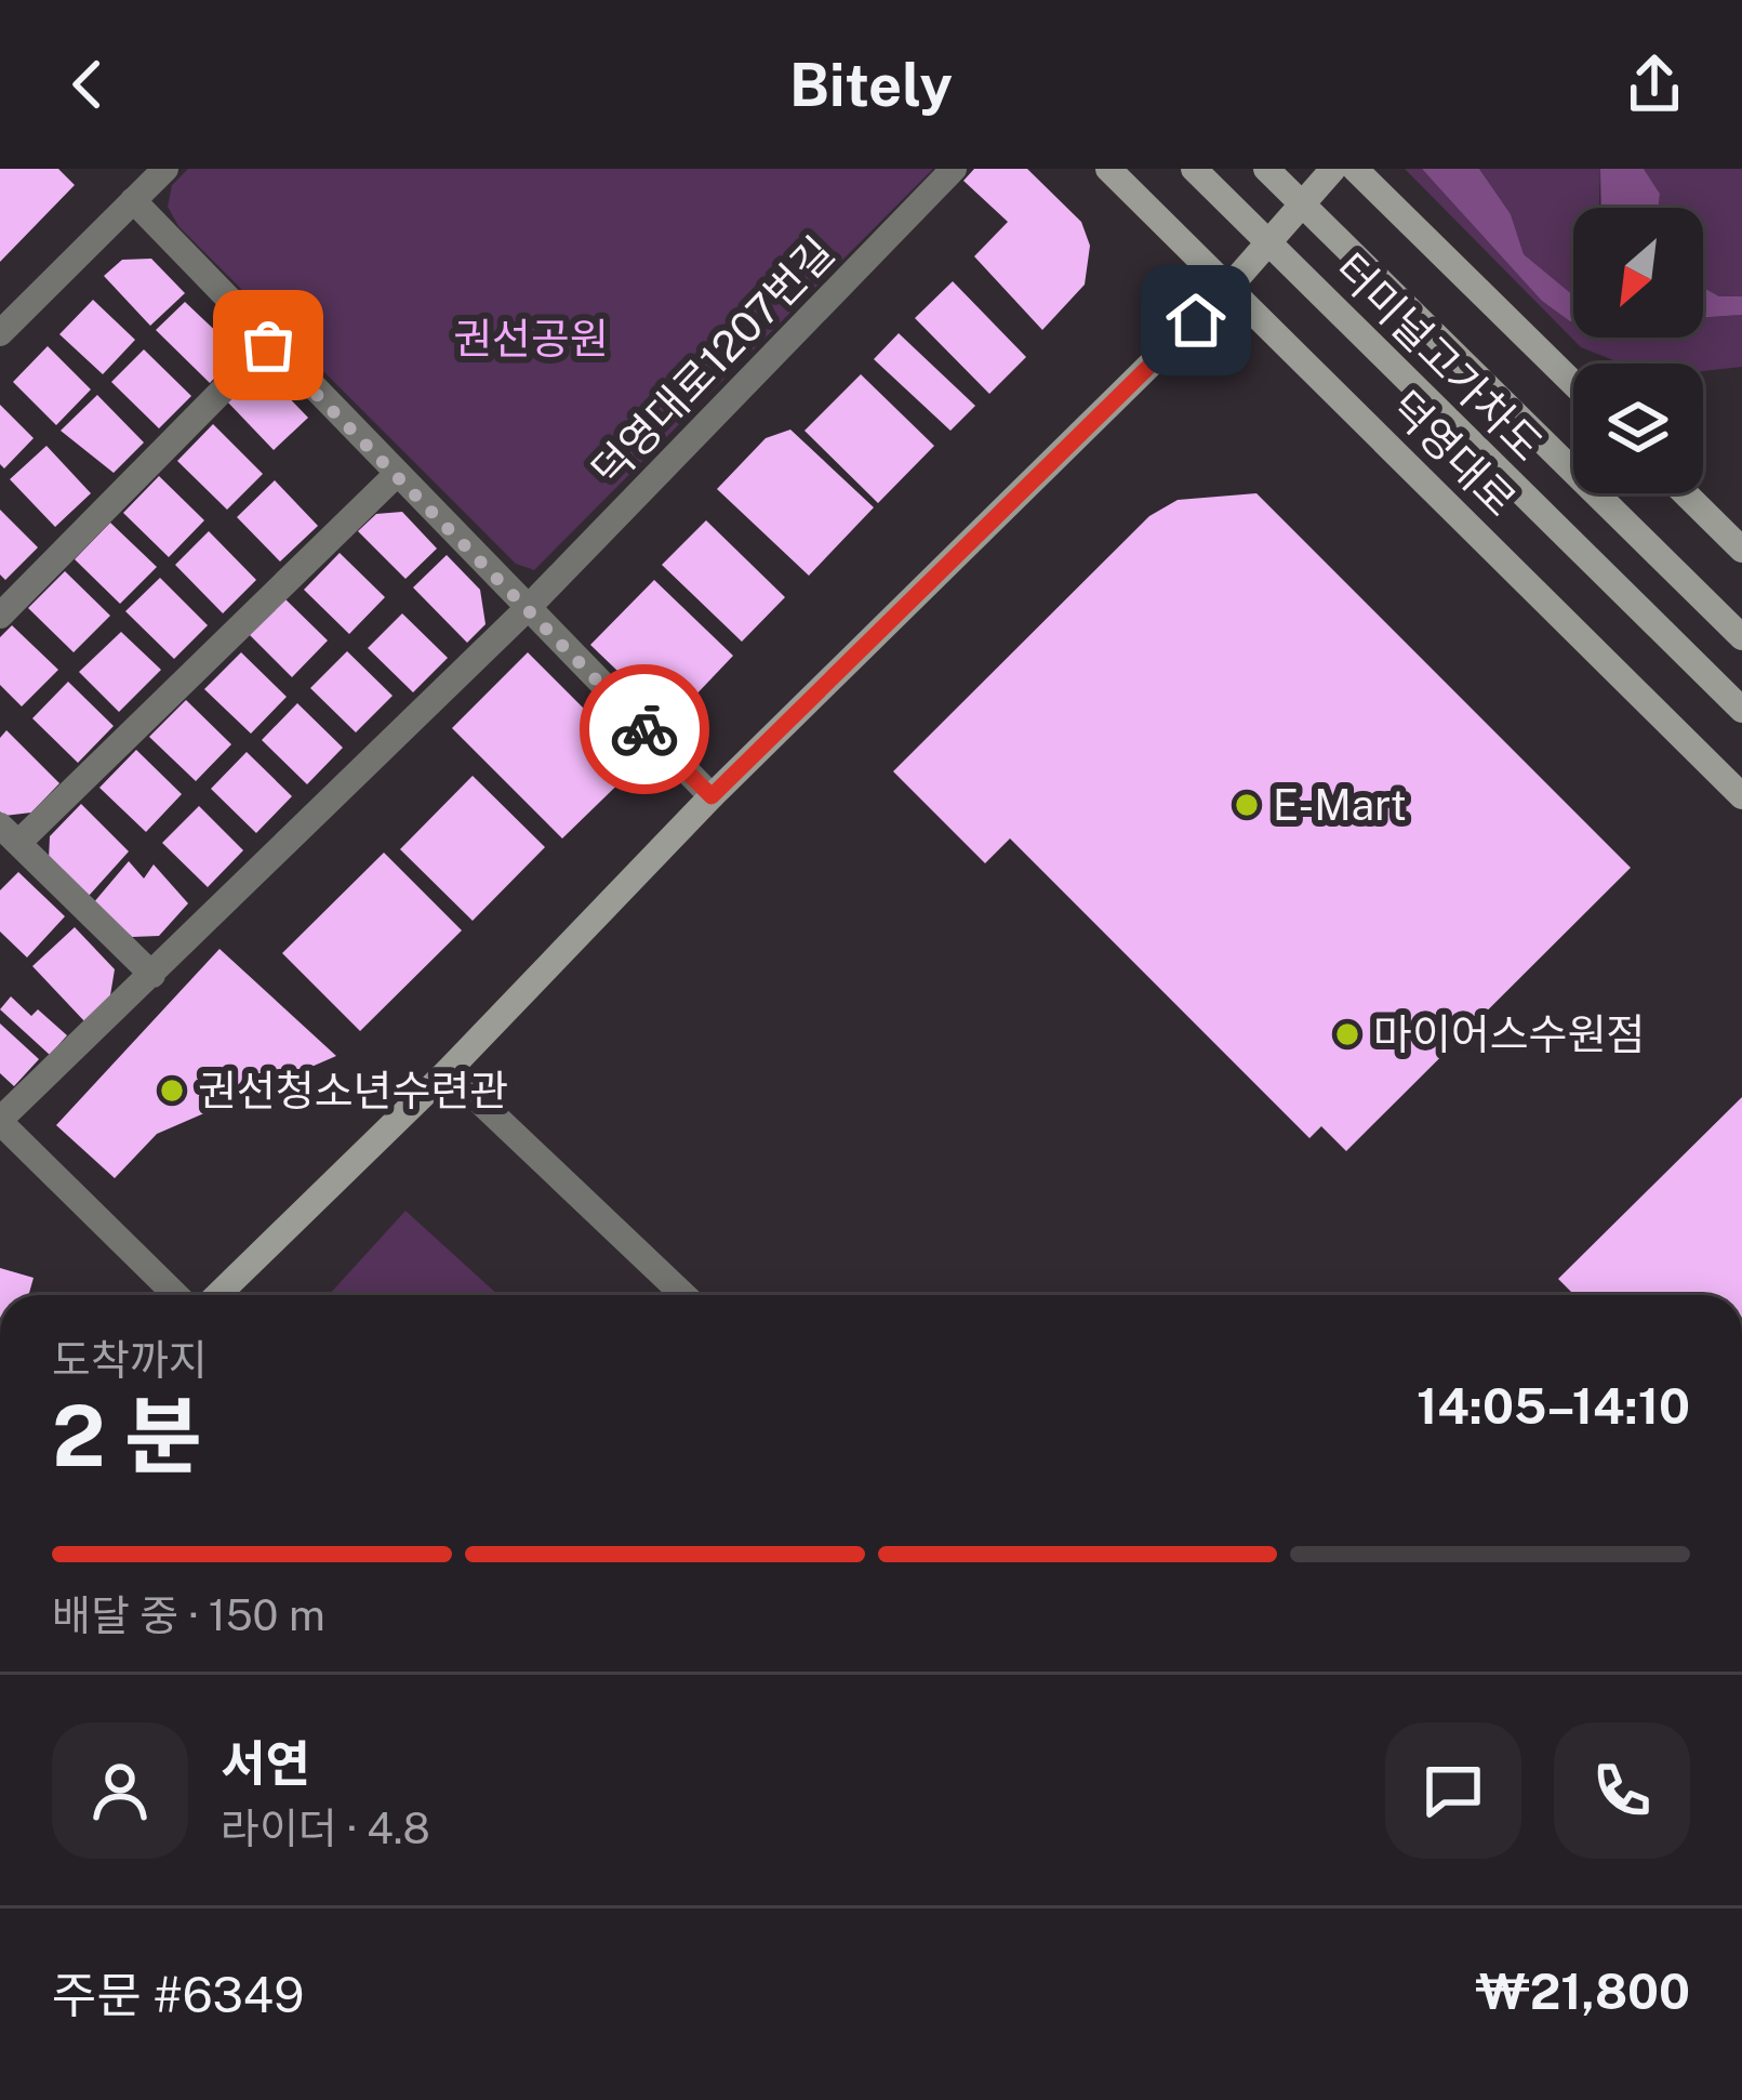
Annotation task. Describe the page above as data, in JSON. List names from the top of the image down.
{
  "streets": {
    "main road": ["터미널고가차도", "덕영대로"],
    "street": ["덕영대로1207번길"]
  },
  "parks": ["권선공원"],
  "places": ["E-Mart", "마이어스수원점", "권선청소년수련관"],
  "north": "bottom left",
  "page": {
    "header": "Bitely",
    "heading": ["2 분", "도착까지", "14:05–14:10"],
    "panel": [
      "서연",
      "라이더 · 4.8",
      "주문 #6349",
      "₩21,800"
    ],
    "bar": "배달 중 · 150 m"
  }
}
